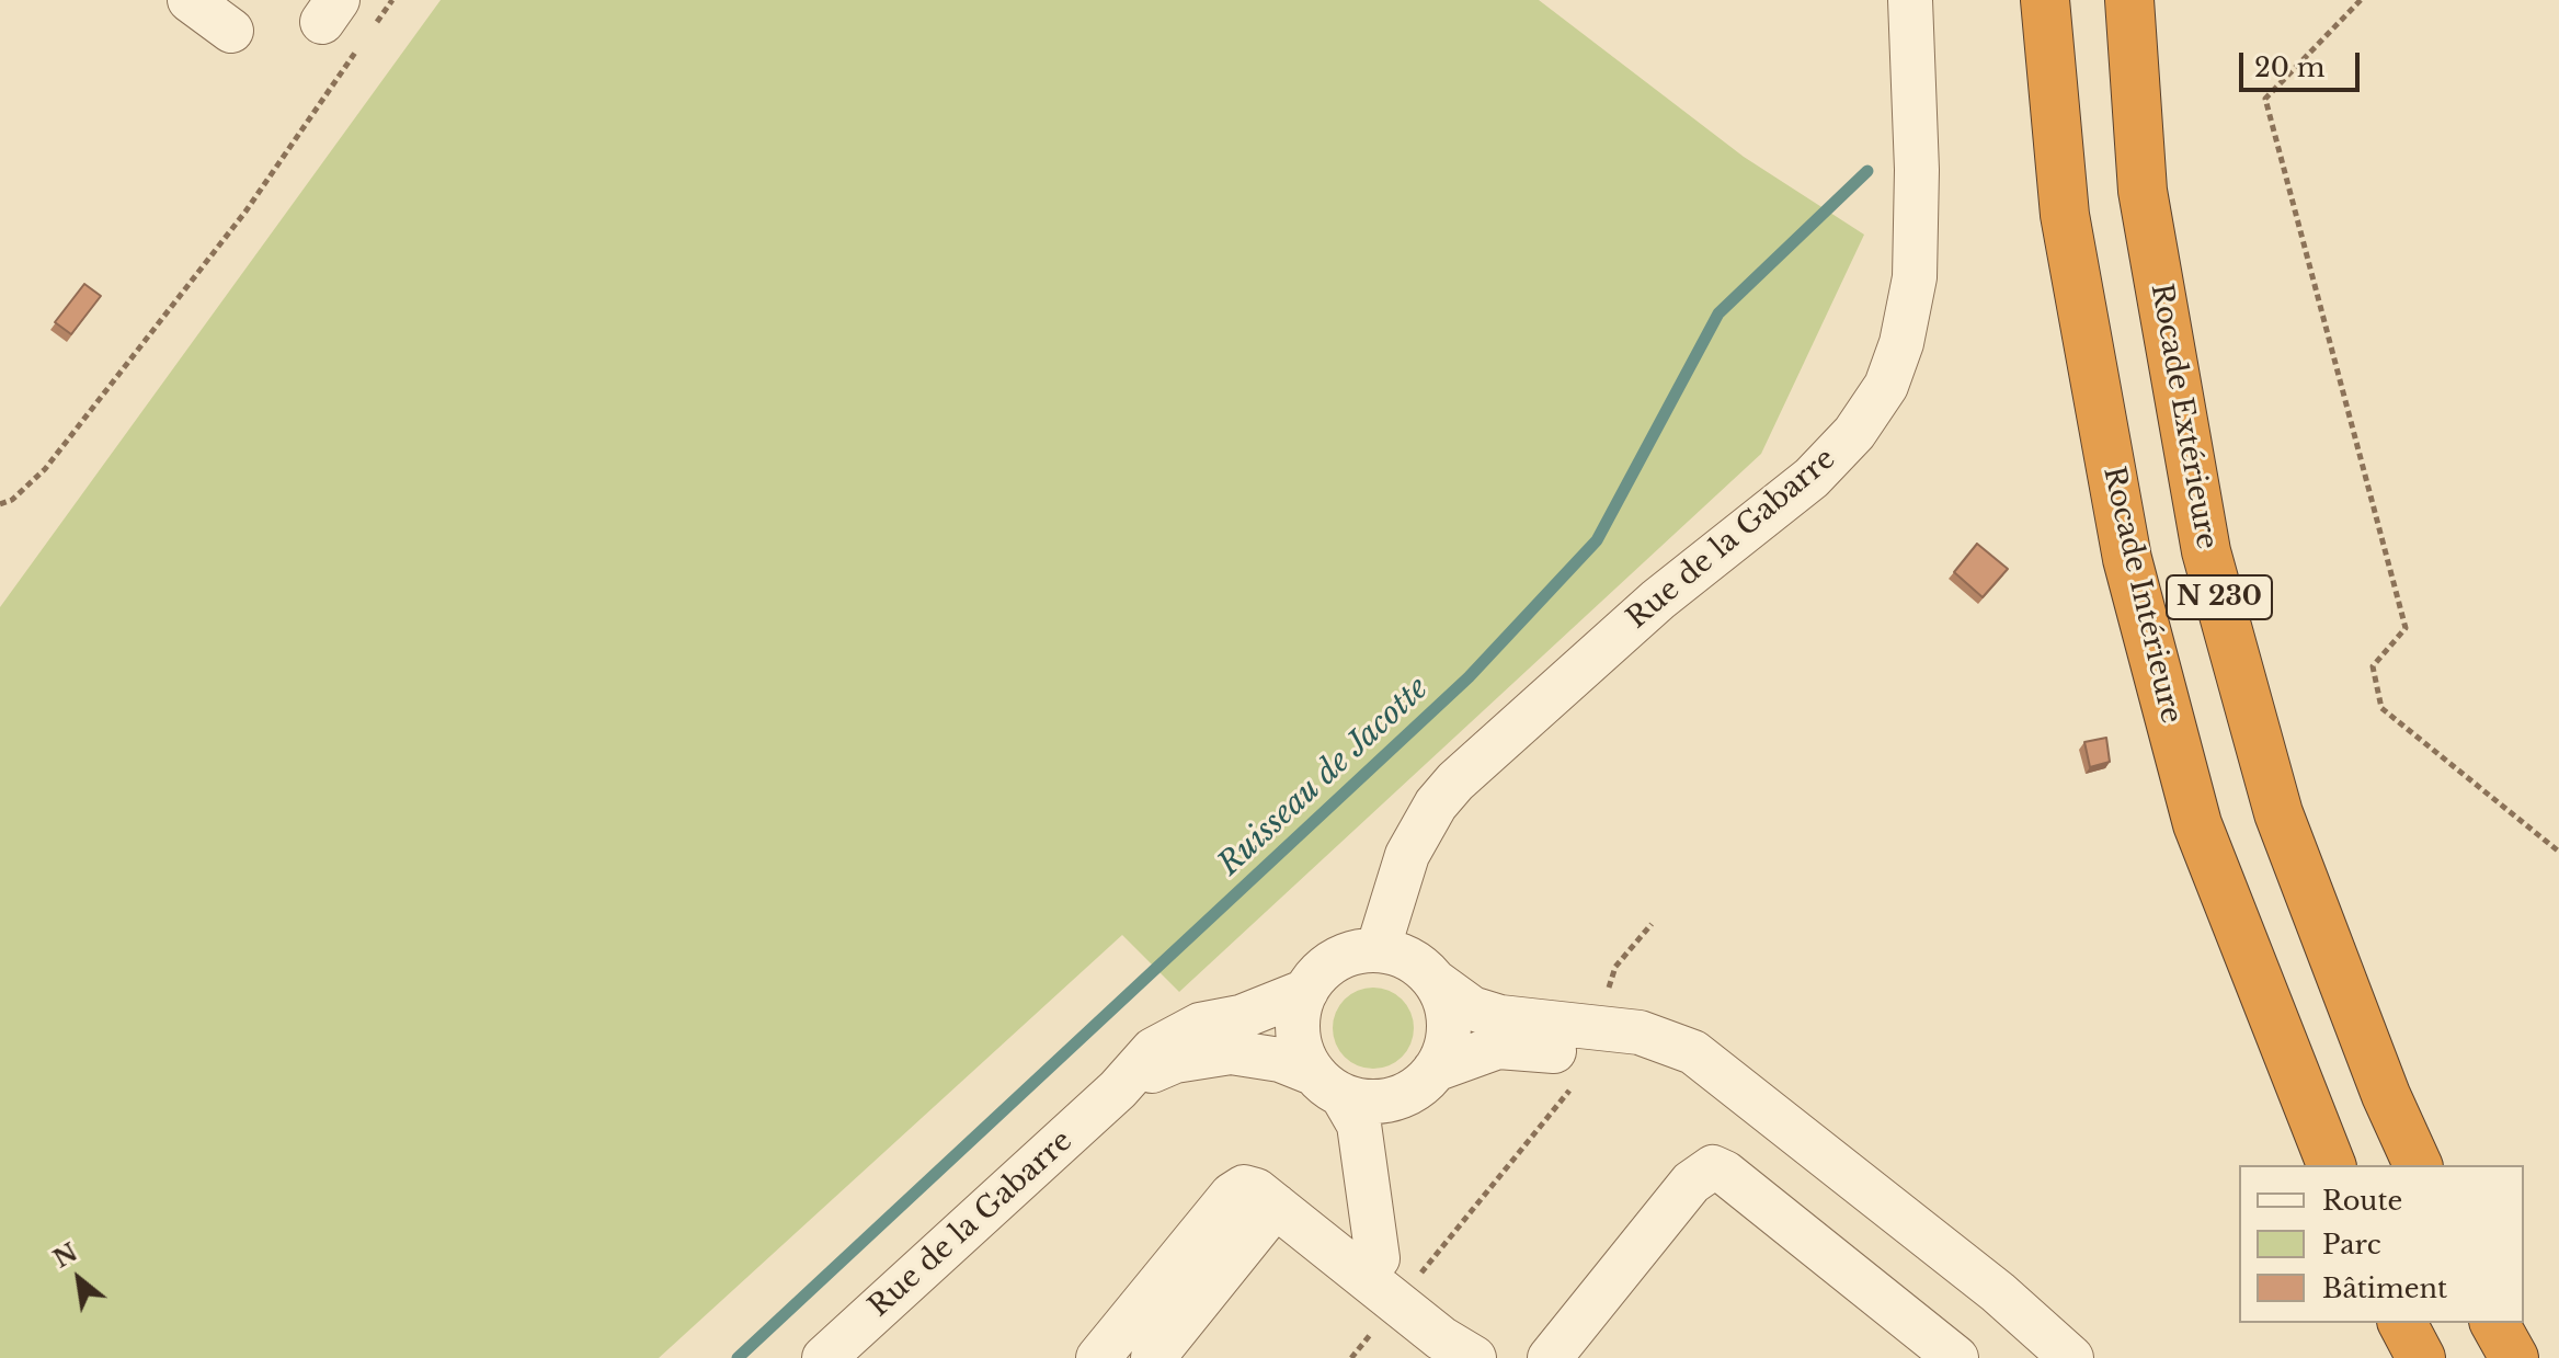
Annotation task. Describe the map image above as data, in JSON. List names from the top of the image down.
{
  "streets": {
    "highway": ["Rocade Extérieure", "Rocade Intérieure", "N 230"],
    "street": ["Rue de la Gabarre"]
  },
  "water": ["Ruisseau de Jacotte"],
  "legend": ["Route", "Parc", "Bâtiment"],
  "scale_bar": "20 m",
  "north": "top left"
}
